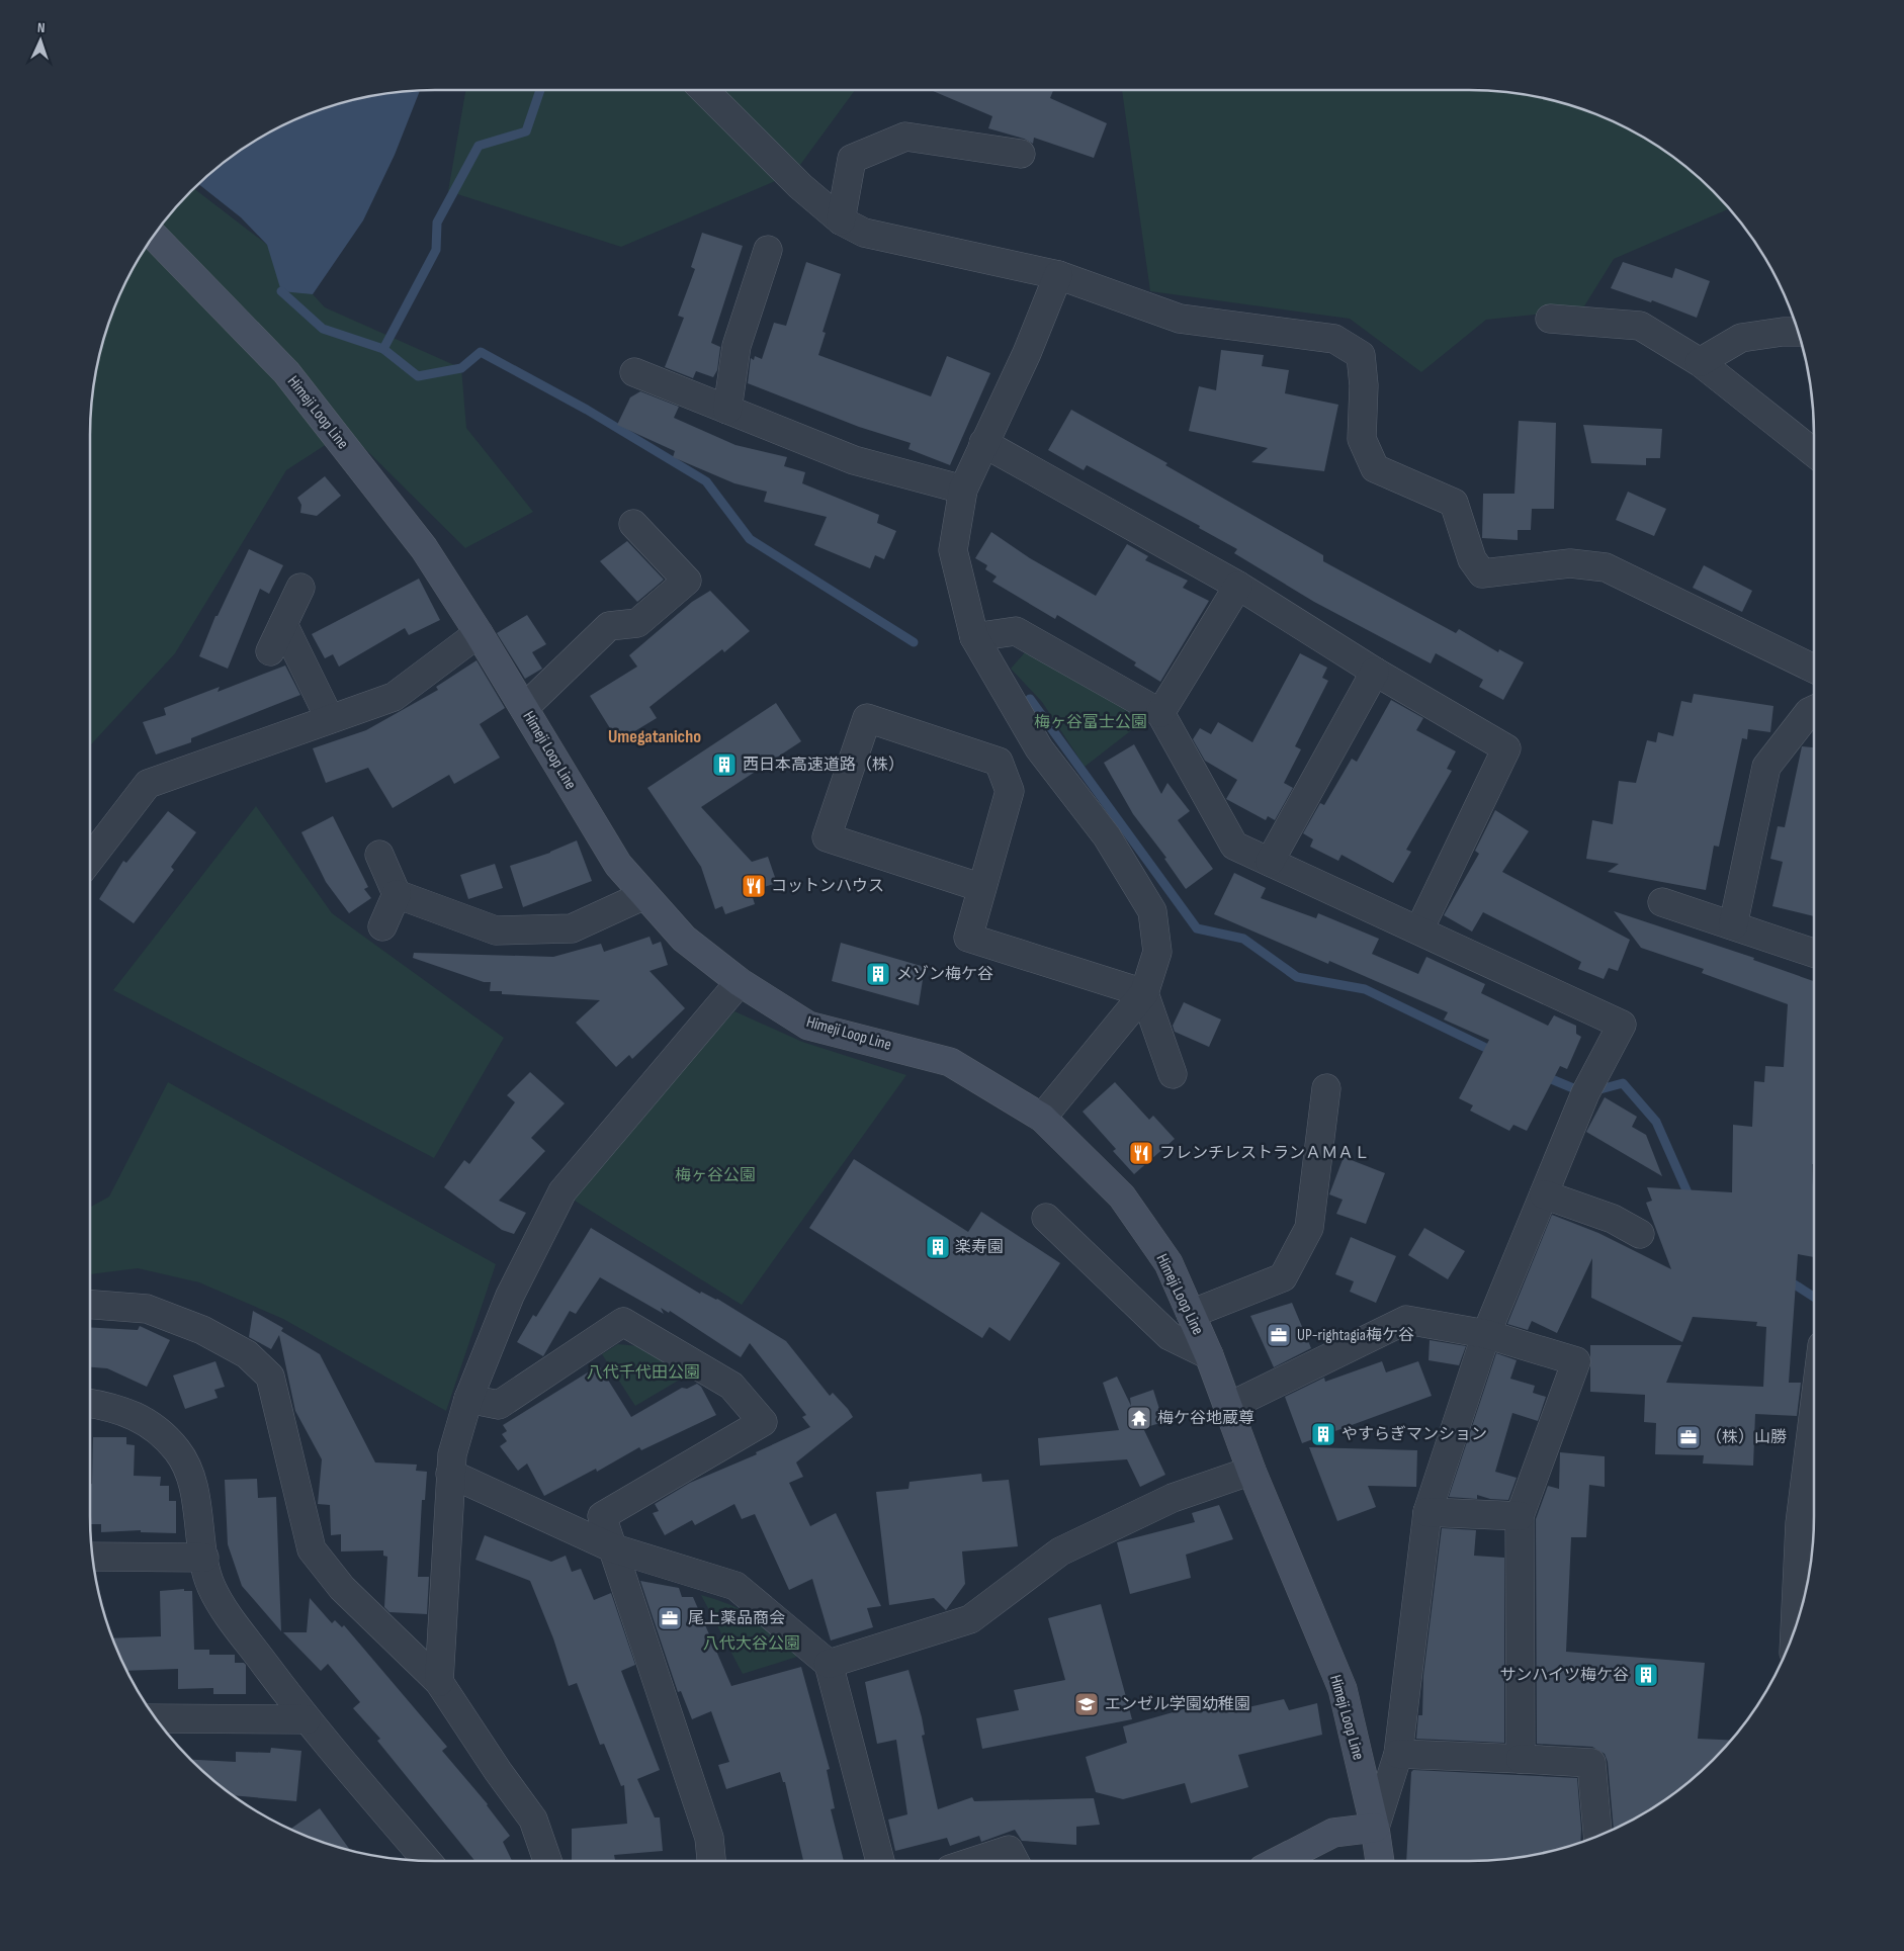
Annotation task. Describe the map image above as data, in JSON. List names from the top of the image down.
{
  "streets": {
    "main road": ["Himeji Loop Line"]
  },
  "districts": ["Umegatanicho"],
  "parks": [
    "梅ヶ谷富士公園",
    "梅ヶ谷公園",
    "八代千代田公園",
    "八代大谷公園"
  ],
  "places": {
    "building": [
      "西日本高速道路（株）",
      "メゾン梅ケ谷",
      "楽寿園",
      "やすらぎマンション",
      "サンハイツ梅ケ谷"
    ],
    "restaurant": ["コットンハウス", "フレンチレストランＡＭＡＬ"],
    "office": ["UP-rightagia梅ケ谷", "（株）山勝", "尾上薬品商会"],
    "temple": ["梅ケ谷地蔵尊"],
    "school or university": ["エンゼル学園幼稚園"]
  },
  "north": "top"
}
